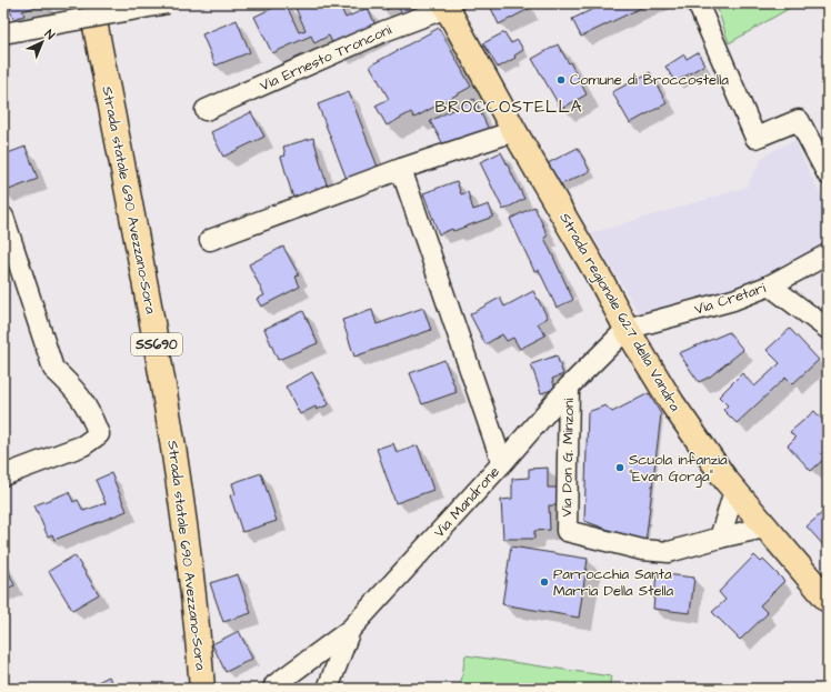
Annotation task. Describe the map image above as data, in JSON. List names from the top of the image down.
{
  "streets": {
    "main road": ["Strada statale 690 Avezzano-Sora", "Strada regionale 627 della Vandra", "SS690"],
    "street": [
      "Via Ernesto Tronconi",
      "Via Cretari",
      "Via Don G. Minzoni",
      "Via Mandrone"
    ]
  },
  "crossings": [
    ["Via Ernesto Tronconi", "Strada regionale 627 della Vandra"],
    ["Via Cretari", "Strada regionale 627 della Vandra"],
    ["Via Cretari", "Via Mandrone"],
    ["Strada regionale 627 della Vandra", "Via Mandrone"],
    ["Via Don G. Minzoni", "Via Mandrone"]
  ],
  "districts": ["BROCCOSTELLA"],
  "places": ["Comune di Broccostella", "Scuola infanzia \"Evan Gorga\"", "Parrocchia Santa Marria Della Stella"],
  "north": "top right"
}
